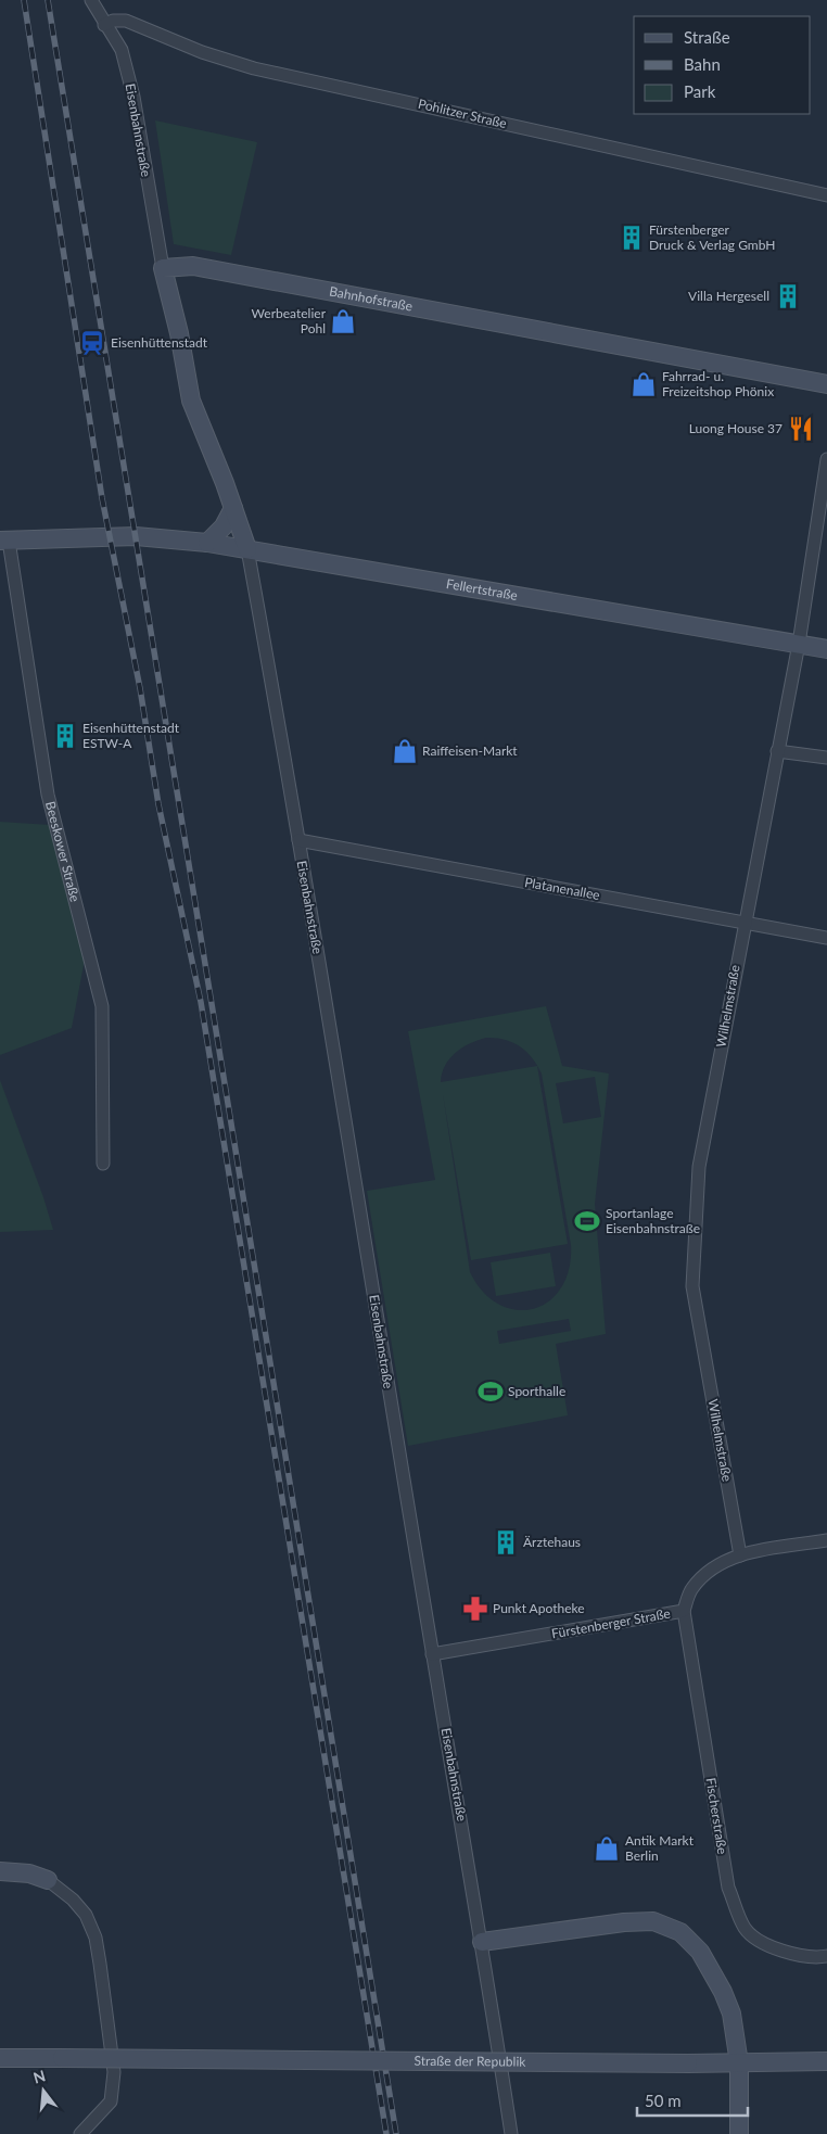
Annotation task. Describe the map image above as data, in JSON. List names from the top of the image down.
{
  "streets": {
    "street": [
      "Pohlitzer Straße",
      "Eisenbahnstraße",
      "Bahnhofstraße",
      "Fellertstraße",
      "Beeskower Straße",
      "Platanenallee",
      "Wilhelmstraße",
      "Fürstenberger Straße",
      "Fischerstraße",
      "Straße der Republik"
    ]
  },
  "crossings": [
    ["Pohlitzer Straße", "Eisenbahnstraße"],
    ["Eisenbahnstraße", "Bahnhofstraße"],
    ["Eisenbahnstraße", "Fellertstraße"],
    ["Eisenbahnstraße", "Platanenallee"],
    ["Eisenbahnstraße", "Fürstenberger Straße"],
    ["Fellertstraße", "Beeskower Straße"],
    ["Fellertstraße", "Wilhelmstraße"],
    ["Platanenallee", "Wilhelmstraße"],
    ["Wilhelmstraße", "Fürstenberger Straße"],
    ["Fürstenberger Straße", "Fischerstraße"]
  ],
  "places": {
    "building": [
      "Fürstenberger Druck & Verlag GmbH",
      "Villa Hergesell",
      "Eisenhüttenstadt ESTW-A",
      "Ärztehaus"
    ],
    "shop": [
      "Werbeatelier Pohl",
      "Fahrrad- u. Freizeitshop Phönix",
      "Raiffeisen-Markt",
      "Antik Markt Berlin"
    ],
    "station": ["Eisenhüttenstadt"],
    "restaurant": ["Luong House 37"],
    "sports": ["Sportanlage Eisenbahnstraße", "Sporthalle"],
    "pharmacy": ["Punkt Apotheke"]
  },
  "legend": ["Straße", "Bahn", "Park"],
  "scale_bar": "50 m",
  "north": "top"
}
